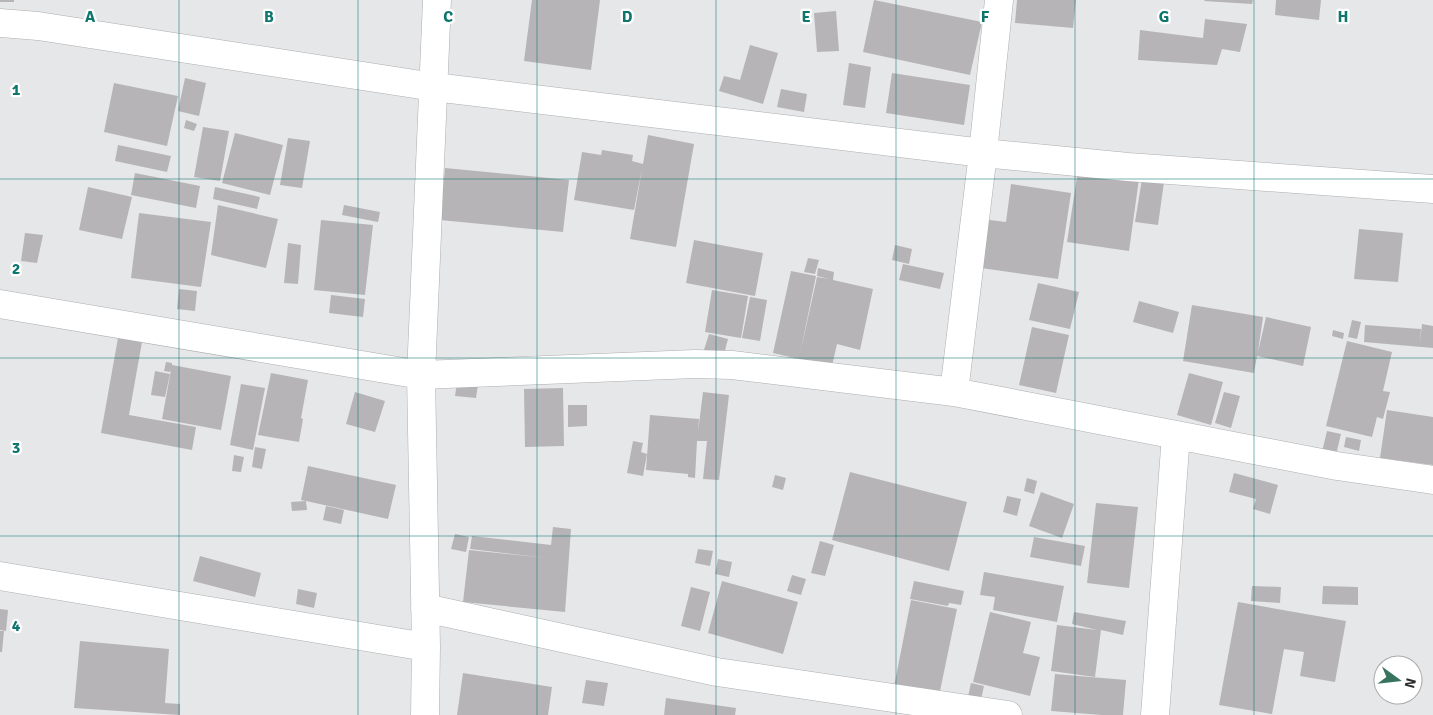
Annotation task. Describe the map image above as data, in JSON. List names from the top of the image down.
{
  "north": "right",
  "grid": {
    "columns": [
      "A",
      "B",
      "C",
      "D",
      "E",
      "F",
      "G",
      "H"
    ],
    "rows": [
      "1",
      "2",
      "3",
      "4"
    ]
  }
}
